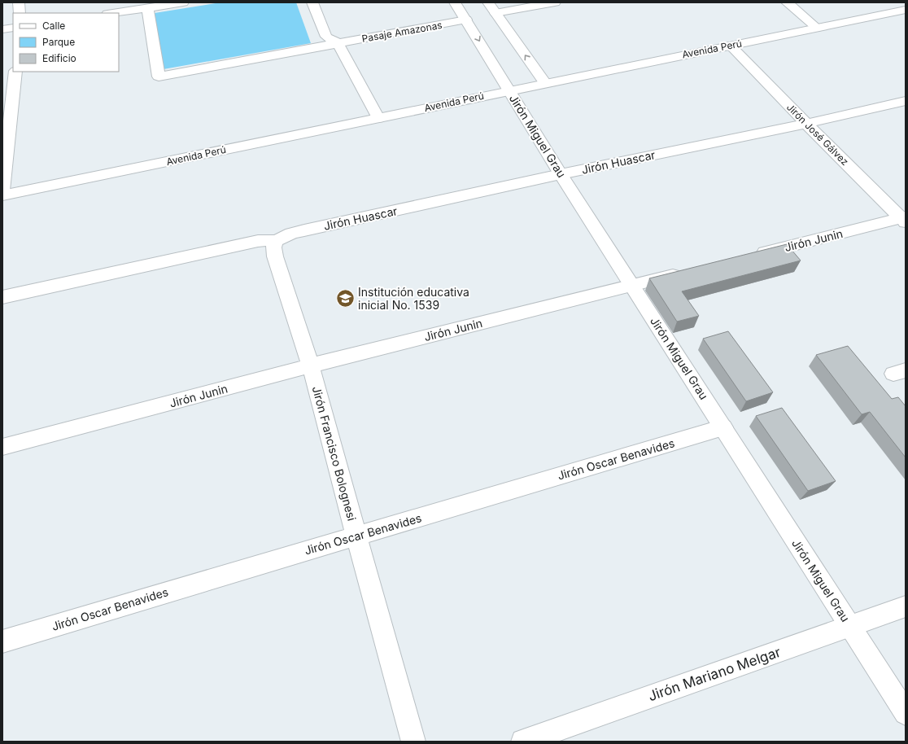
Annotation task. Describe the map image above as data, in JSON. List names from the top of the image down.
{
  "streets": {
    "street": [
      "Pasaje Amazonas",
      "Avenida Perú",
      "Jirón José Gálvez",
      "Jirón Miguel Grau",
      "Jirón Huascar",
      "Jirón Junin",
      "Jirón Francisco Bolognesi",
      "Jirón Oscar Benavides",
      "Jirón Mariano Melgar"
    ]
  },
  "crossings": [
    ["Pasaje Amazonas", "Jirón Miguel Grau"],
    ["Avenida Perú", "Jirón José Gálvez"],
    ["Avenida Perú", "Jirón Miguel Grau"],
    ["Jirón José Gálvez", "Jirón Huascar"],
    ["Jirón José Gálvez", "Jirón Junin"],
    ["Jirón Miguel Grau", "Jirón Huascar"],
    ["Jirón Miguel Grau", "Jirón Junin"],
    ["Jirón Miguel Grau", "Jirón Oscar Benavides"],
    ["Jirón Miguel Grau", "Jirón Mariano Melgar"],
    ["Jirón Huascar", "Jirón Francisco Bolognesi"],
    ["Jirón Junin", "Jirón Francisco Bolognesi"],
    ["Jirón Francisco Bolognesi", "Jirón Oscar Benavides"]
  ],
  "places": {
    "school or university": ["Institución educativa inicial No. 1539"]
  },
  "legend": ["Calle", "Parque", "Edificio"]
}
